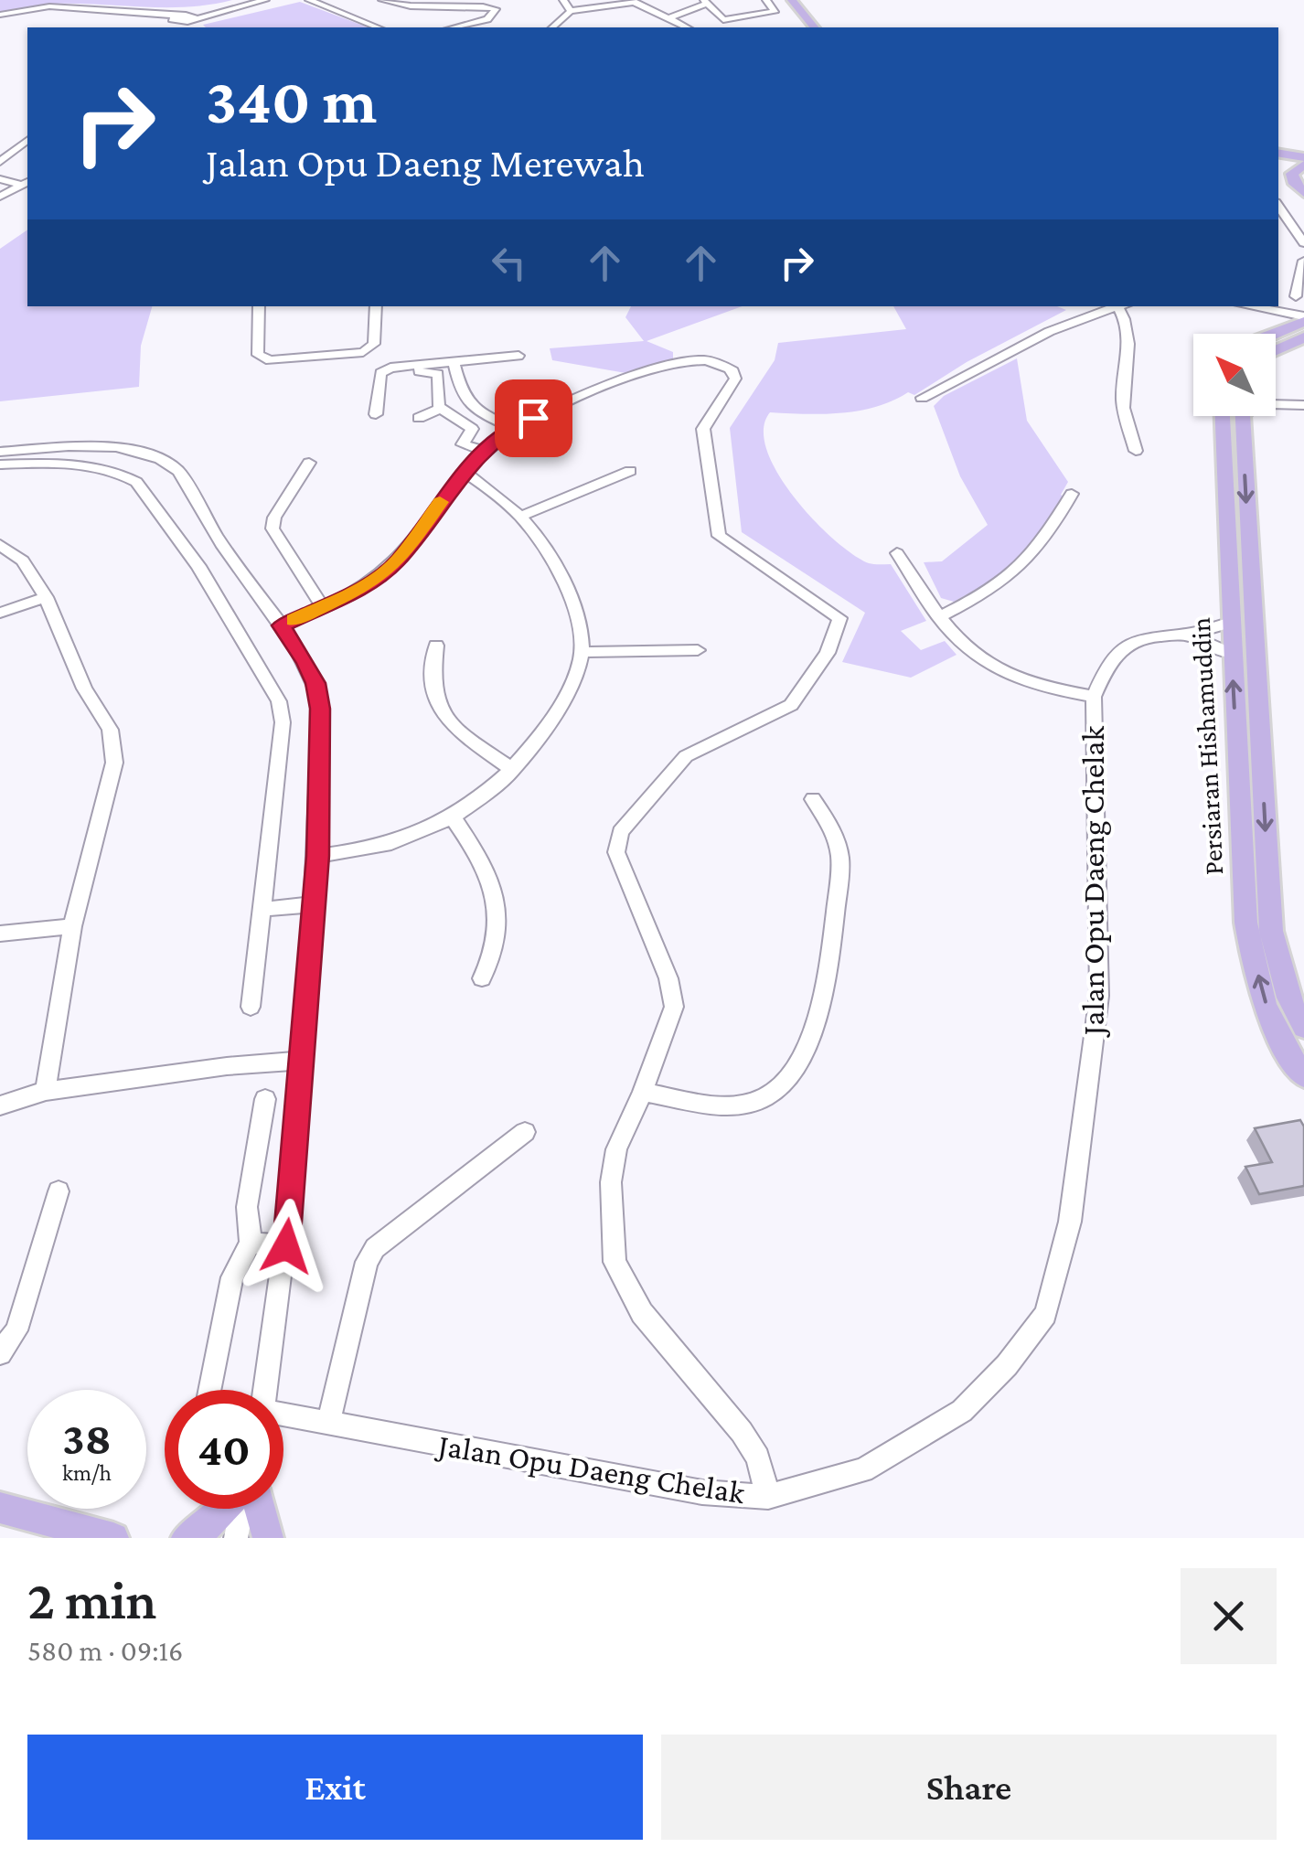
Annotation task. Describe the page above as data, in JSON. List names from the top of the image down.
{
  "streets": {
    "main road": ["Persiaran Hishamuddin"],
    "street": ["Jalan Opu Daeng Chelak"]
  },
  "crossings": [
    ["Persiaran Hishamuddin", "Jalan Opu Daeng Chelak"]
  ],
  "north": "top left",
  "page": {
    "turn": ["340 m", "Jalan Opu Daeng Merewah"],
    "speed": "38 km/h",
    "limit": "40",
    "heading": ["2 min", "580 m · 09:16"],
    "buttons": ["Exit", "Share"]
  }
}
